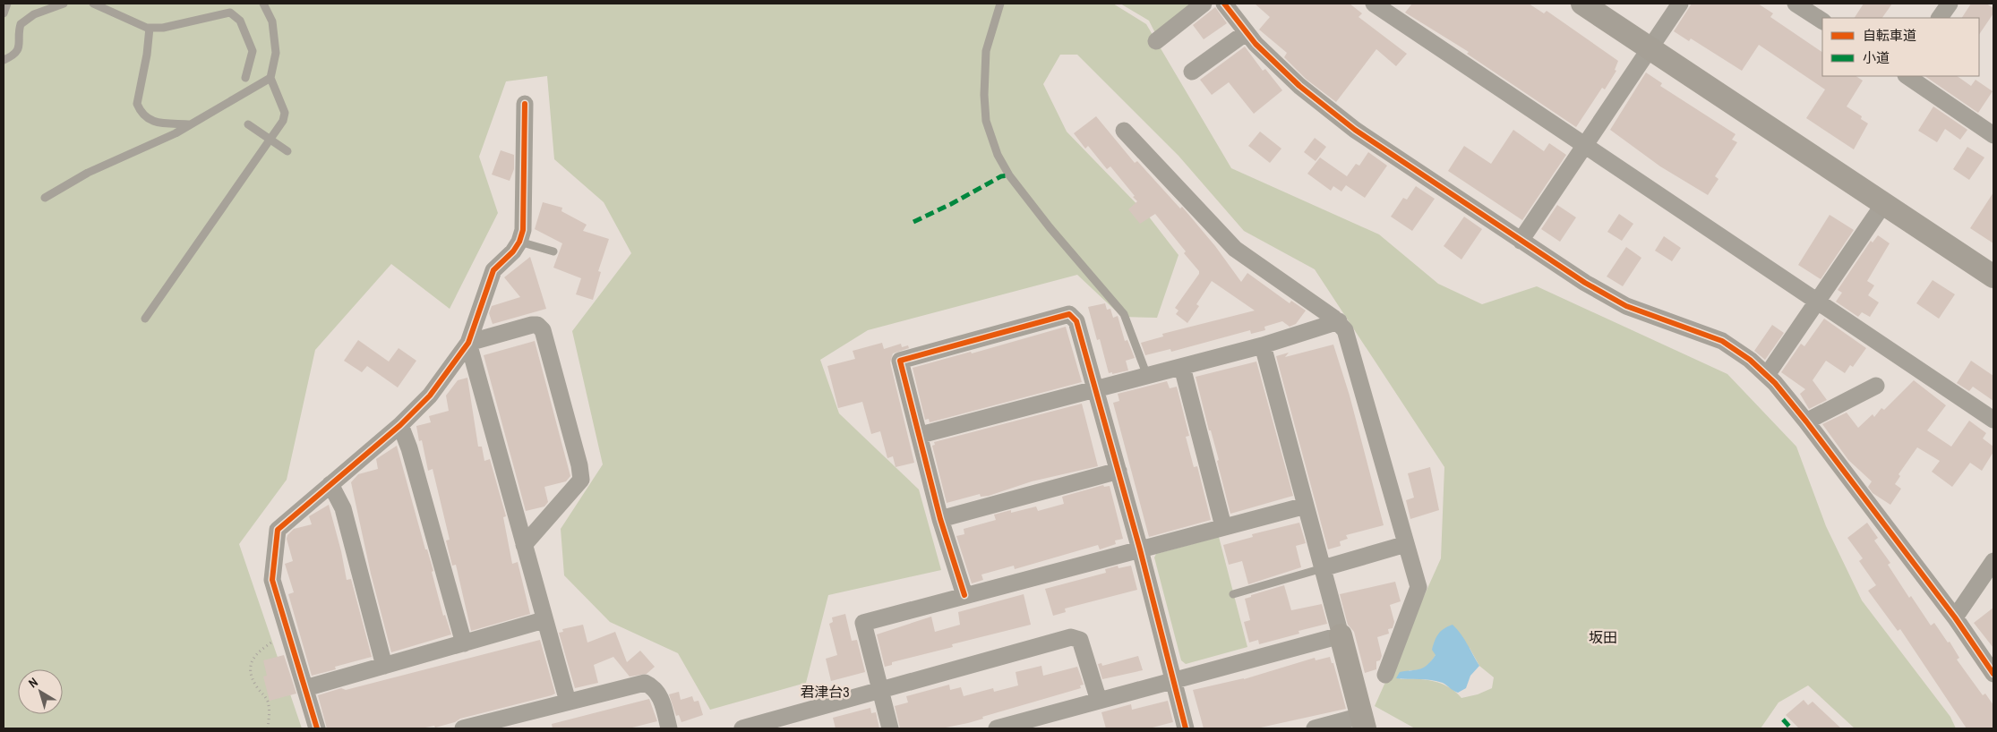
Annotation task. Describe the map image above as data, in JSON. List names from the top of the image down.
{
  "districts": ["坂田", "君津台3"],
  "legend": ["自転車道", "小道"],
  "north": "top left"
}
